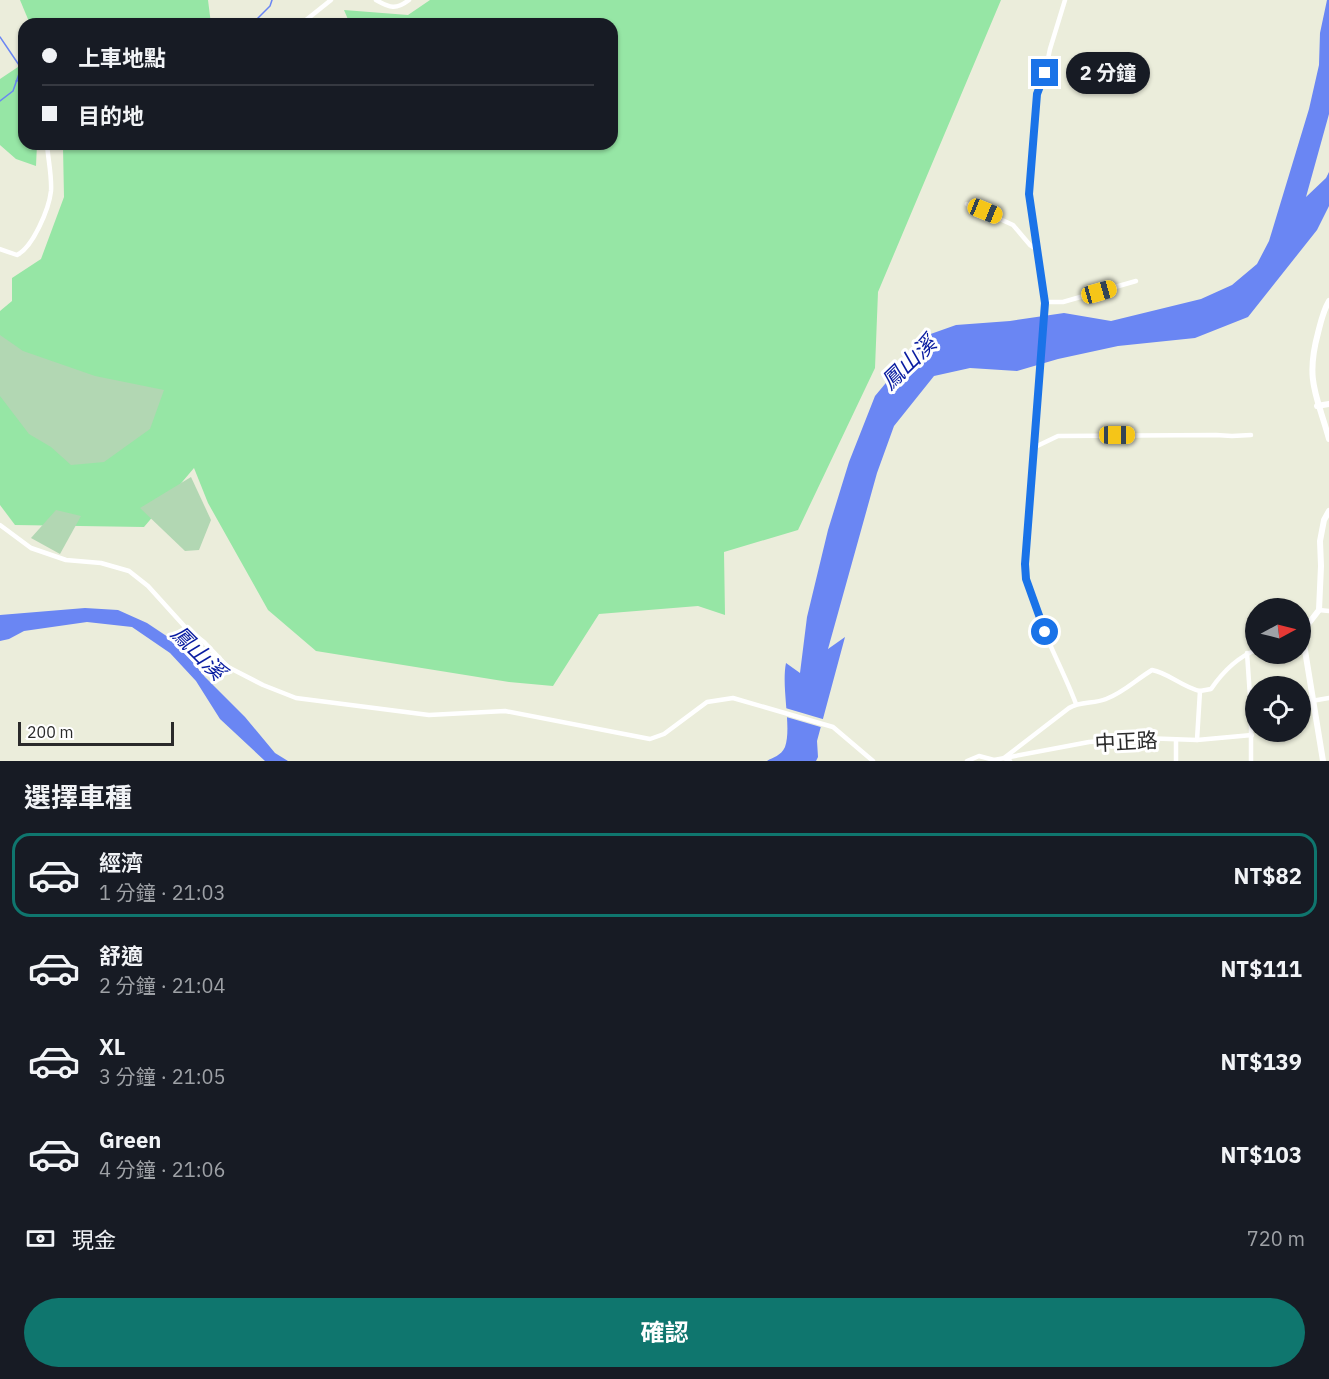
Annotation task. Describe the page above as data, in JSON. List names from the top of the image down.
{
  "streets": {
    "street": ["中正路"]
  },
  "water": ["鳳山溪"],
  "scale_bar": "200 m",
  "north": "right",
  "page": {
    "banner": ["上車地點", "目的地"],
    "bubble": "2 分鐘",
    "scale": "200 m",
    "heading": "選擇車種",
    "list": [
      {
        "name": "經濟",
        "note": "1 分鐘 · 21:03",
        "value": "NT$82"
      },
      {
        "name": "舒適",
        "note": "2 分鐘 · 21:04",
        "value": "NT$111"
      },
      {
        "name": "XL",
        "note": "3 分鐘 · 21:05",
        "value": "NT$139"
      },
      {
        "name": "Green",
        "note": "4 分鐘 · 21:06",
        "value": "NT$103"
      }
    ],
    "pay": ["現金", "720 m"],
    "buttons": "確認"
  }
}
